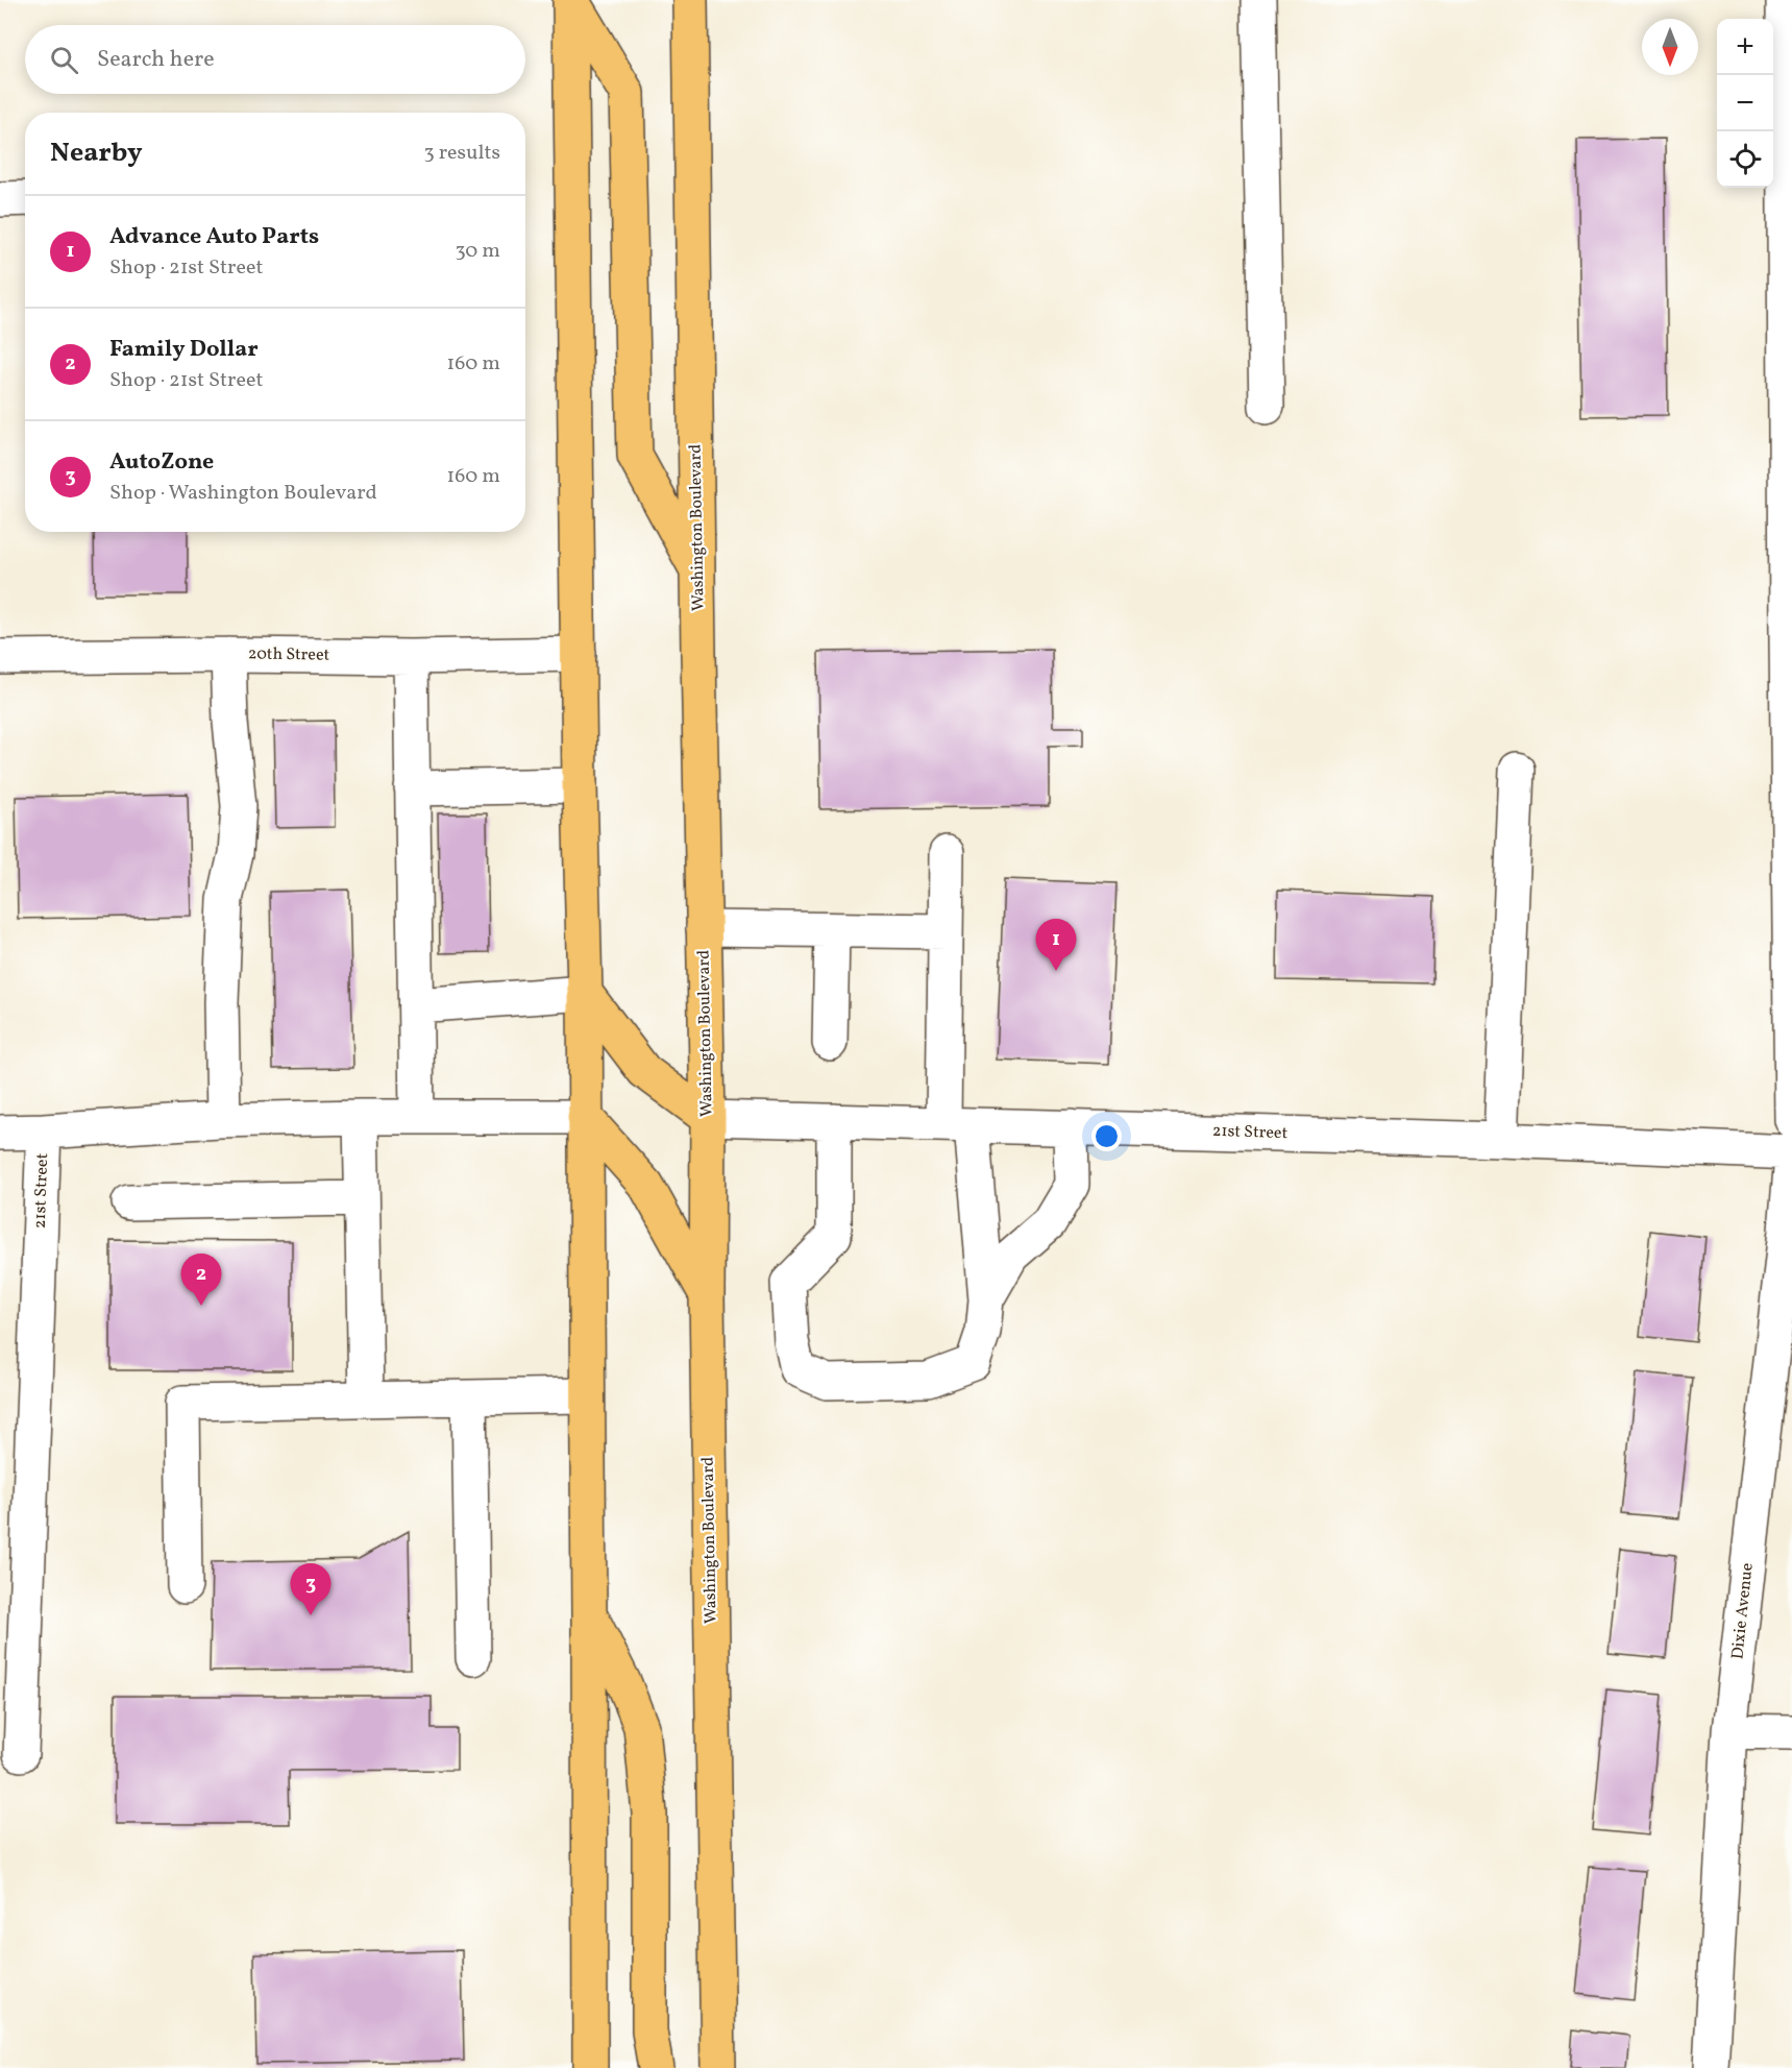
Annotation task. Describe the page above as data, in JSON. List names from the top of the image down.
{
  "streets": {
    "main road": ["Washington Boulevard"],
    "street": ["20th Street", "21st Street", "Dixie Avenue"]
  },
  "crossings": [
    ["Washington Boulevard", "21st Street"],
    ["21st Street", "Dixie Avenue"]
  ],
  "north": "bottom",
  "page": {
    "map_buttons": ["+", "−"],
    "search": "Search here",
    "heading": ["Nearby", "3 results"],
    "list": [
      {
        "mark": "1",
        "name": "Advance Auto Parts",
        "note": "Shop · 21st Street",
        "value": "30 m"
      },
      {
        "mark": "2",
        "name": "Family Dollar",
        "note": "Shop · 21st Street",
        "value": "160 m"
      },
      {
        "mark": "3",
        "name": "AutoZone",
        "note": "Shop · Washington Boulevard",
        "value": "160 m"
      }
    ],
    "pins": ["1", "2", "3"]
  }
}
